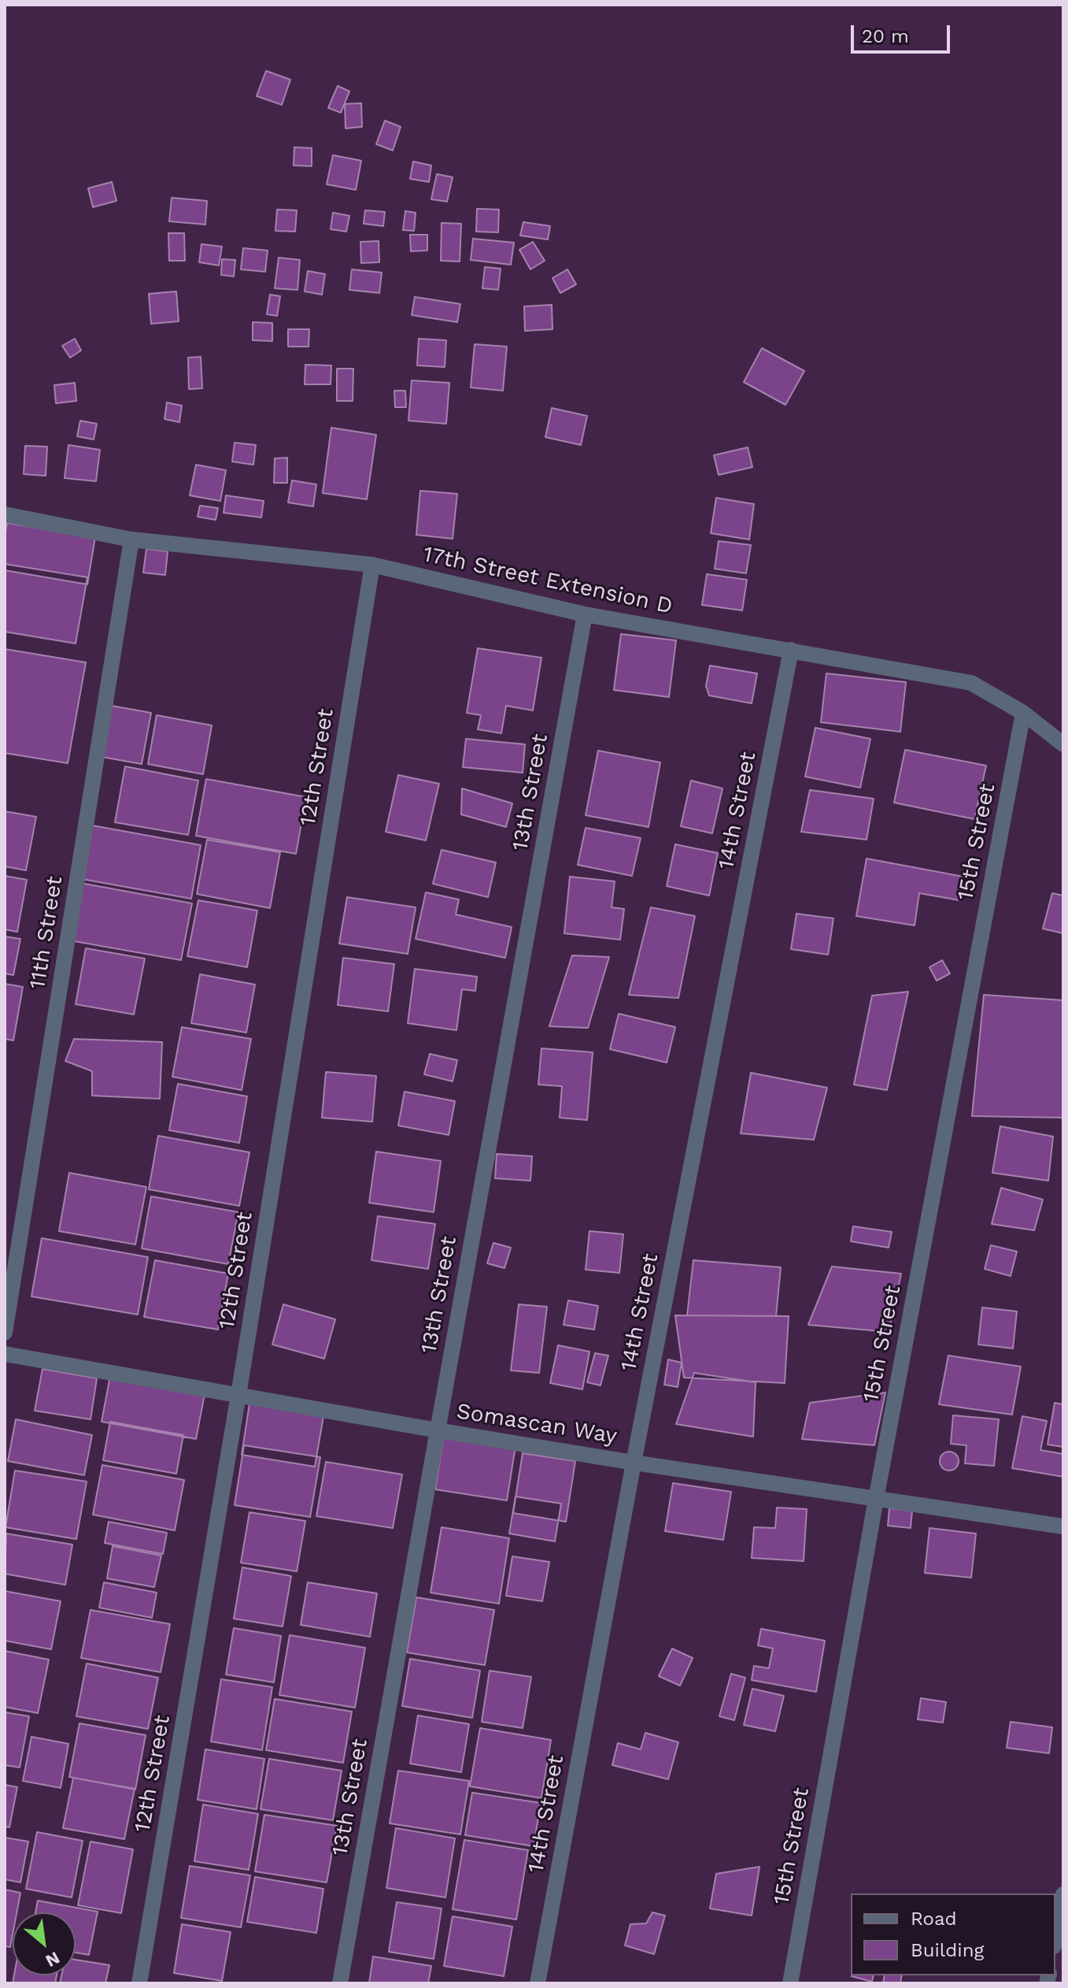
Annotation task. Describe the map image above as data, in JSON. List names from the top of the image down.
{
  "streets": {
    "street": [
      "17th Street Extension D",
      "12th Street",
      "13th Street",
      "14th Street",
      "15th Street",
      "11th Street",
      "Somascan Way"
    ]
  },
  "crossings": [
    ["17th Street Extension D", "12th Street"],
    ["17th Street Extension D", "13th Street"],
    ["17th Street Extension D", "14th Street"],
    ["17th Street Extension D", "15th Street"],
    ["17th Street Extension D", "11th Street"],
    ["12th Street", "Somascan Way"],
    ["13th Street", "Somascan Way"],
    ["14th Street", "Somascan Way"],
    ["15th Street", "Somascan Way"]
  ],
  "legend": ["Road", "Building"],
  "scale_bar": "20 m",
  "north": "bottom right"
}
